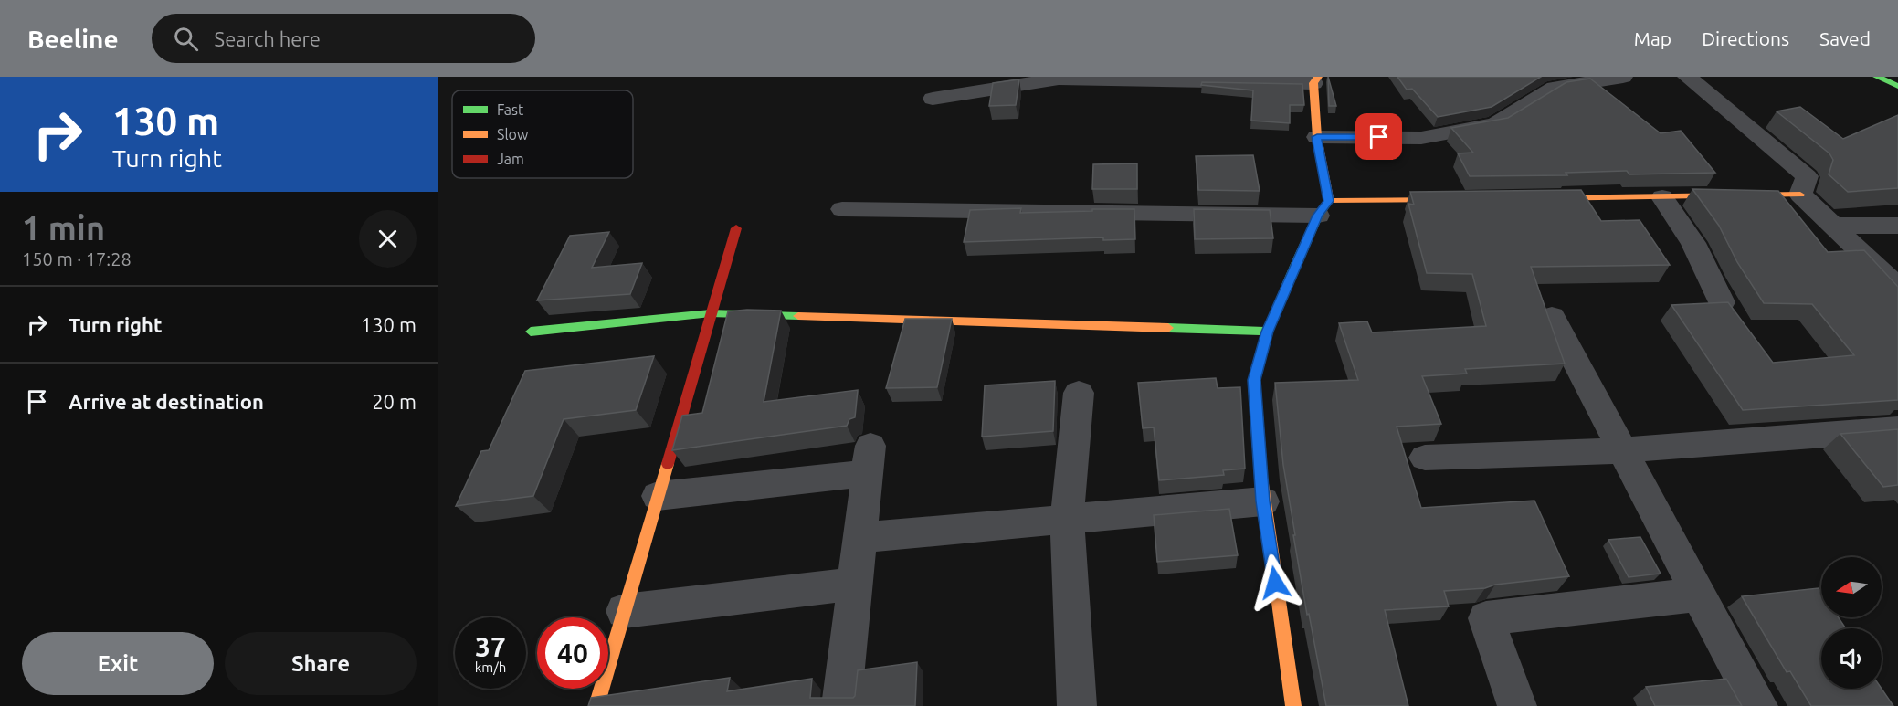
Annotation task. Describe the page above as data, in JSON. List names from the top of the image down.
{
  "legend": ["Fast", "Slow", "Jam"],
  "north": "left",
  "page": {
    "header": "Beeline",
    "search": "Search here",
    "nav": ["Map", "Directions", "Saved"],
    "turn": ["130 m", "Turn right"],
    "heading": ["1 min", "150 m · 17:28"],
    "list": [
      {
        "name": "Turn right",
        "value": "130 m"
      },
      {
        "name": "Arrive at destination",
        "value": "20 m"
      }
    ],
    "speed": "37 km/h",
    "limit": "40",
    "buttons": ["Exit", "Share"]
  }
}
